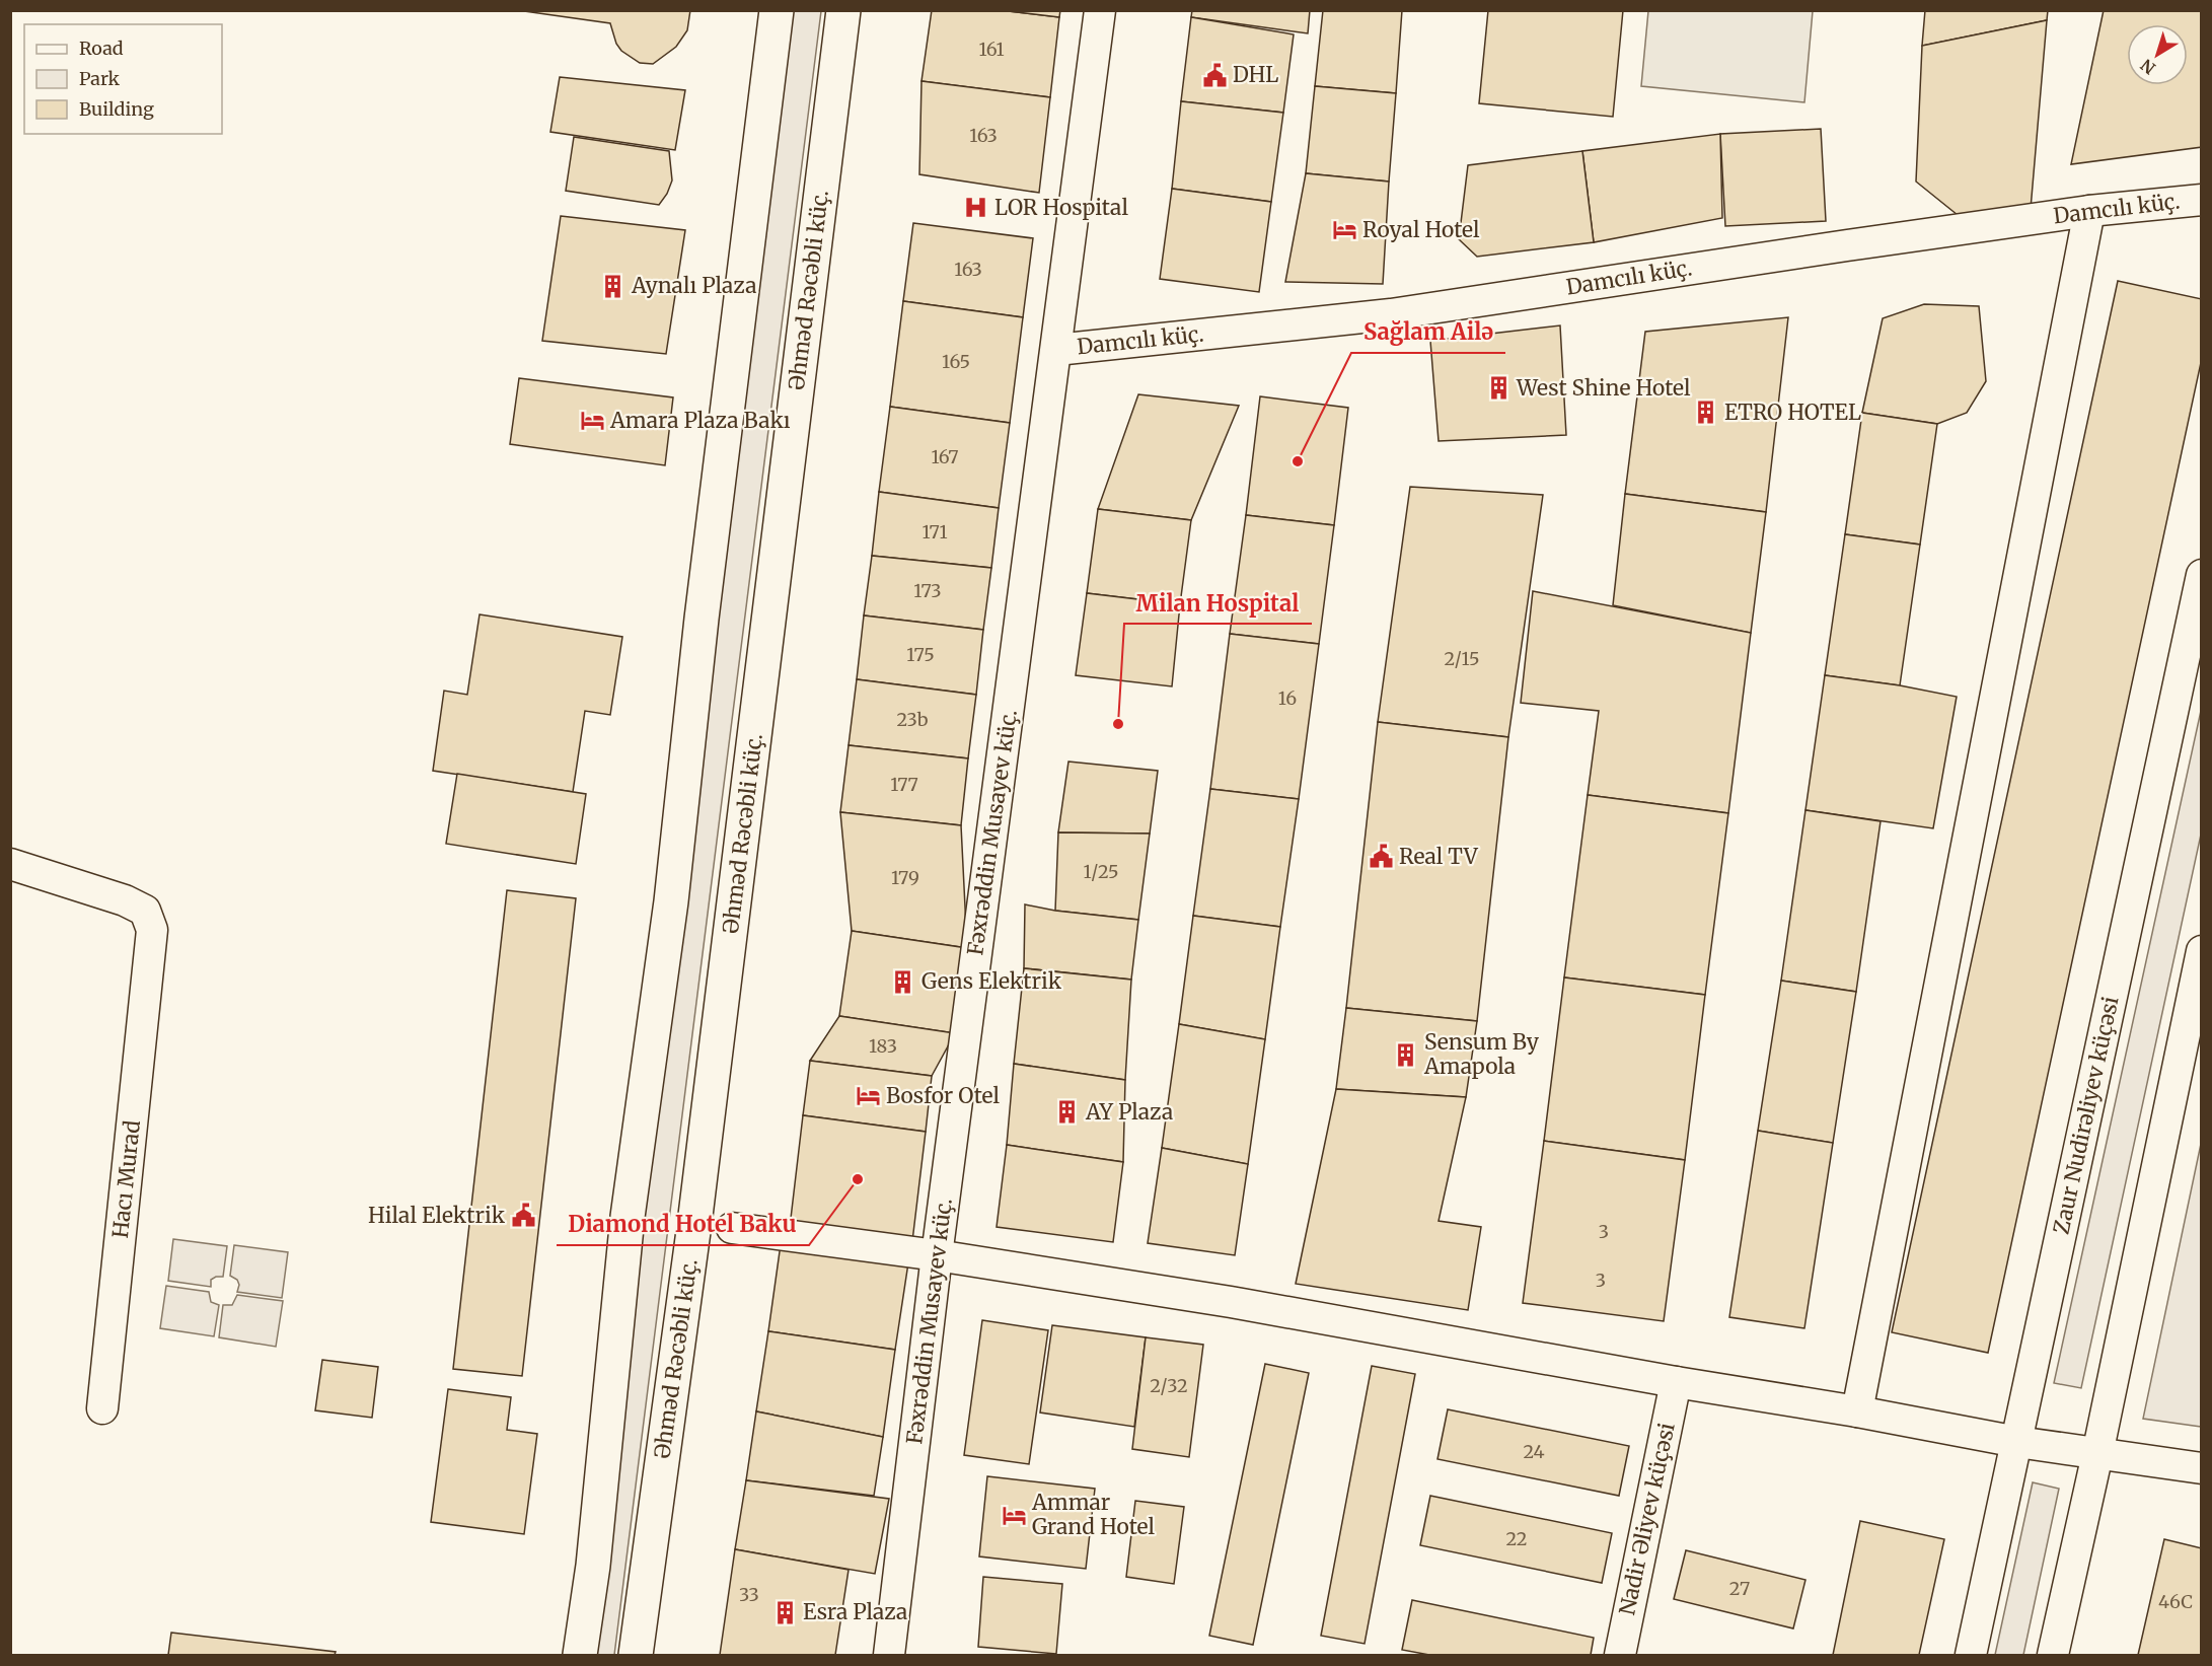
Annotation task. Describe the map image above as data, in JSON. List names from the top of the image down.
{
  "streets": {
    "main road": ["Əhməd Rəcəbli küç."],
    "street": [
      "Damcılı küç.",
      "Fəxrəddin Musayev küç.",
      "Zaur Nudirəliyev küçəsi",
      "Hacı Murad",
      "Nadir Əliyev küçəsi"
    ]
  },
  "crossings": [
    ["Damcılı küç.", "Fəxrəddin Musayev küç."]
  ],
  "places": {
    "public building": ["DHL", "Real TV", "Hilal Elektrik"],
    "hospital": ["LOR Hospital"],
    "hotel": [
      "Royal Hotel",
      "Amara Plaza Bakı",
      "Bosfor Otel",
      "Ammar Grand Hotel"
    ],
    "building": [
      "Aynalı Plaza",
      "West Shine Hotel",
      "ETRO HOTEL",
      "Gens Elektrik",
      "Sensum By Amapola",
      "AY Plaza",
      "Esra Plaza"
    ],
    "other": ["Sağlam Ailə", "Milan Hospital", "Diamond Hotel Baku"]
  },
  "house_numbers": [
    "161",
    "163",
    "163",
    "165",
    "167",
    "171",
    "173",
    "175",
    "2/15",
    "16",
    "23b",
    "177",
    "1/25",
    "179",
    "183",
    "3",
    "3",
    "2/32",
    "24",
    "22",
    "27",
    "33",
    "46C"
  ],
  "legend": ["Road", "Park", "Building"],
  "north": "bottom left"
}
